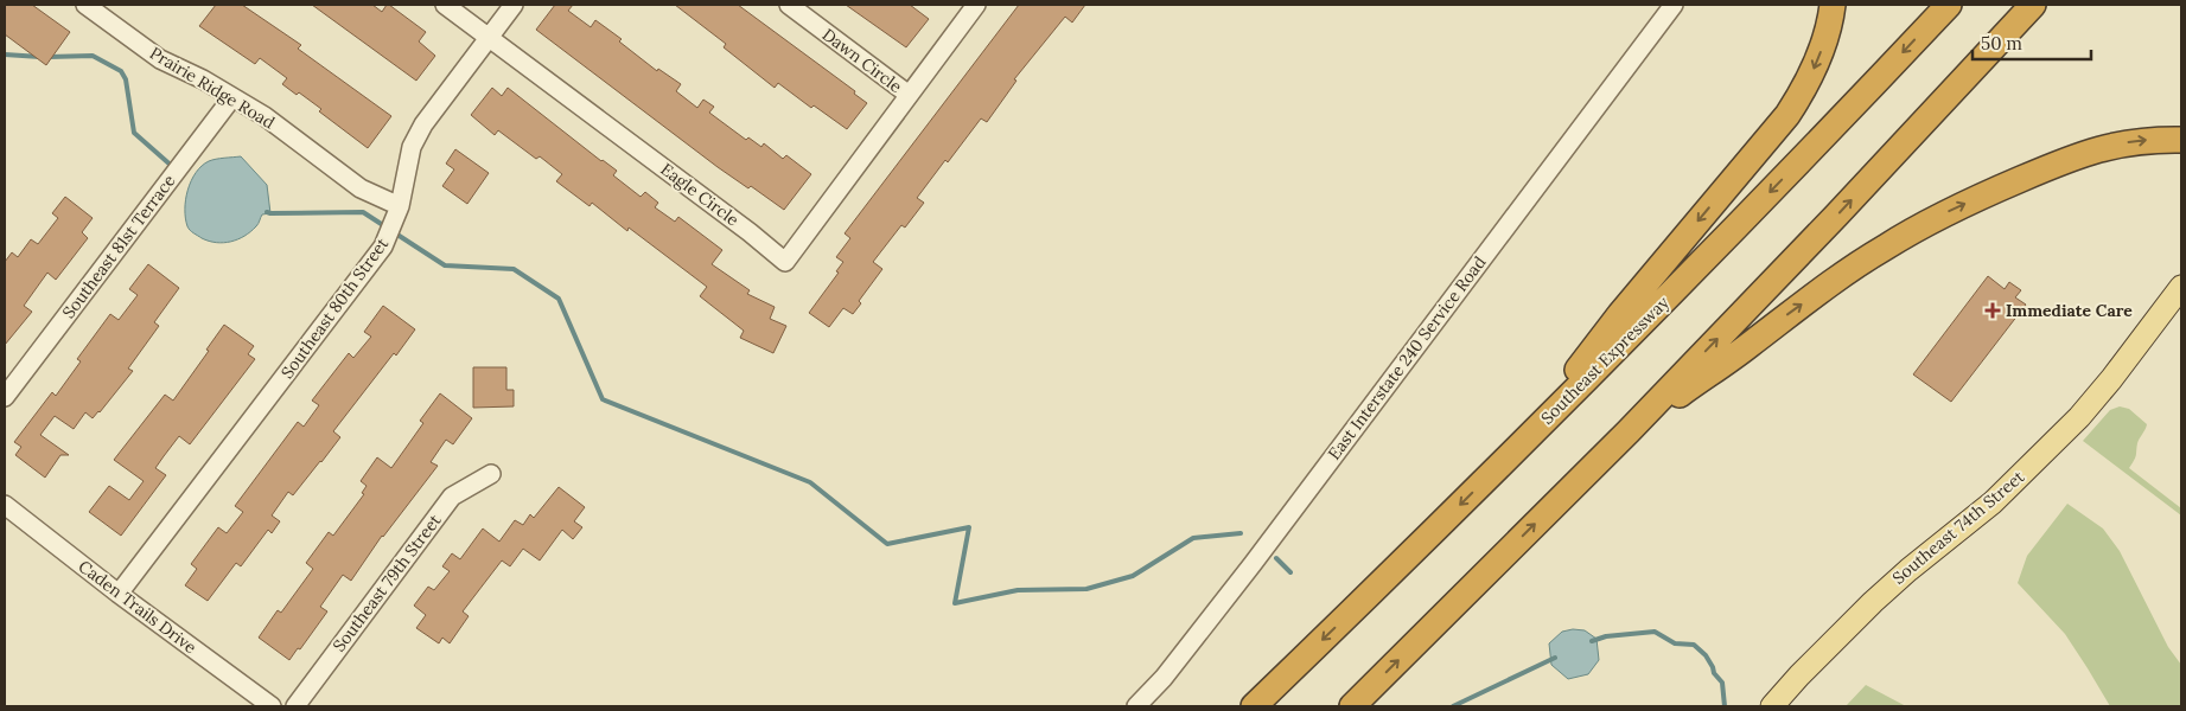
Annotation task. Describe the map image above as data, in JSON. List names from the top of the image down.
{
  "streets": {
    "highway": ["Southeast Expressway"],
    "main road": ["Southeast 74th Street"],
    "street": [
      "Dawn Circle",
      "Prairie Ridge Road",
      "Eagle Circle",
      "Southeast 81st Terrace",
      "Southeast 80th Street",
      "East Interstate 240 Service Road",
      "Southeast 79th Street",
      "Caden Trails Drive"
    ]
  },
  "crossings": [
    ["Dawn Circle", "Eagle Circle"],
    ["Prairie Ridge Road", "Southeast 81st Terrace"],
    ["Prairie Ridge Road", "Southeast 80th Street"],
    ["Eagle Circle", "Southeast 80th Street"],
    ["Southeast 80th Street", "Caden Trails Drive"]
  ],
  "places": {
    "health": ["Immediate Care"]
  },
  "scale_bar": "50 m"
}
